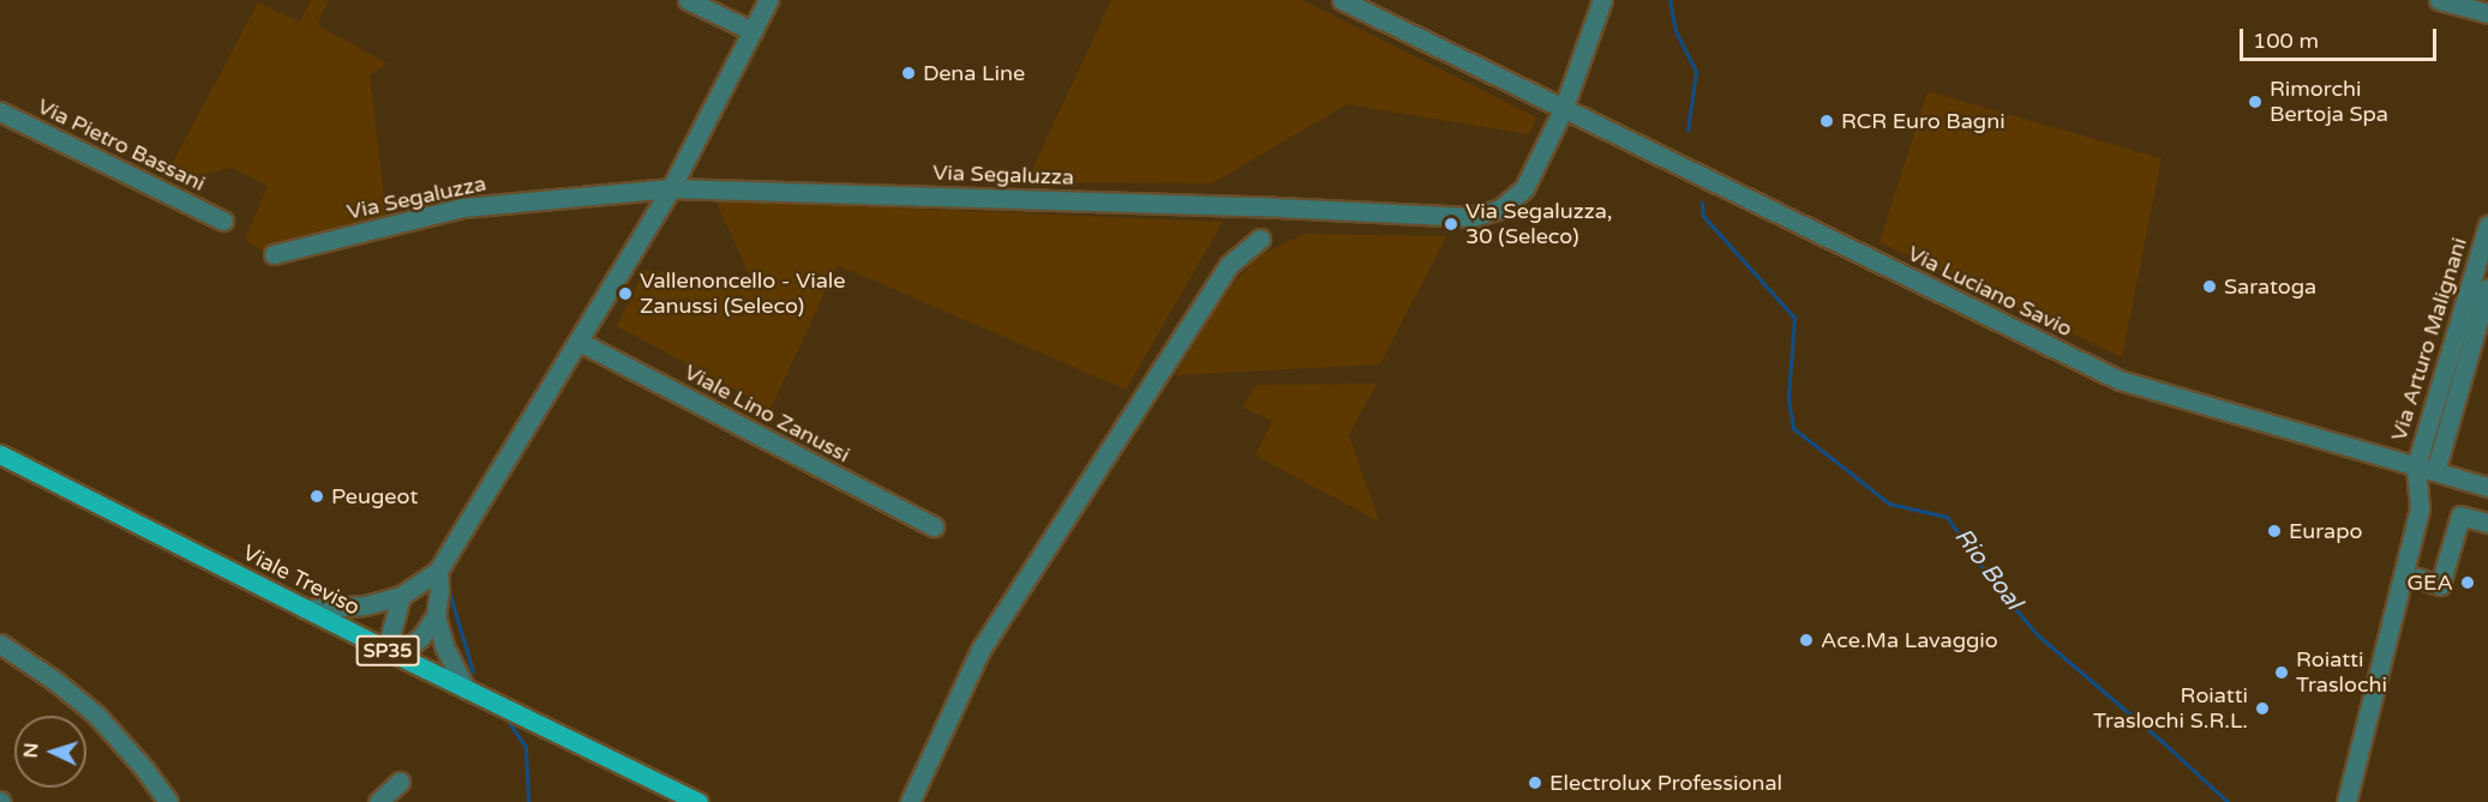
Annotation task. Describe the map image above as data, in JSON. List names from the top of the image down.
{
  "streets": {
    "main road": ["Viale Treviso", "SP35"],
    "street": [
      "Via Pietro Bassani",
      "Via Segaluzza",
      "Via Luciano Savio",
      "Via Arturo Malignani",
      "Viale Lino Zanussi"
    ]
  },
  "crossings": [
    ["Via Segaluzza", "Via Luciano Savio"],
    ["Via Luciano Savio", "Via Arturo Malignani"]
  ],
  "water": ["Rio Boal"],
  "places": [
    "Dena Line",
    "Rimorchi Bertoja Spa",
    "RCR Euro Bagni",
    "Via Segaluzza, 30 (Seleco)",
    "Saratoga",
    "Vallenoncello - Viale Zanussi (Seleco)",
    "Peugeot",
    "Eurapo",
    "GEA",
    "Ace.Ma Lavaggio",
    "Roiatti Traslochi",
    "Roiatti Traslochi S.R.L.",
    "Electrolux Professional"
  ],
  "scale_bar": "100 m",
  "north": "left"
}
